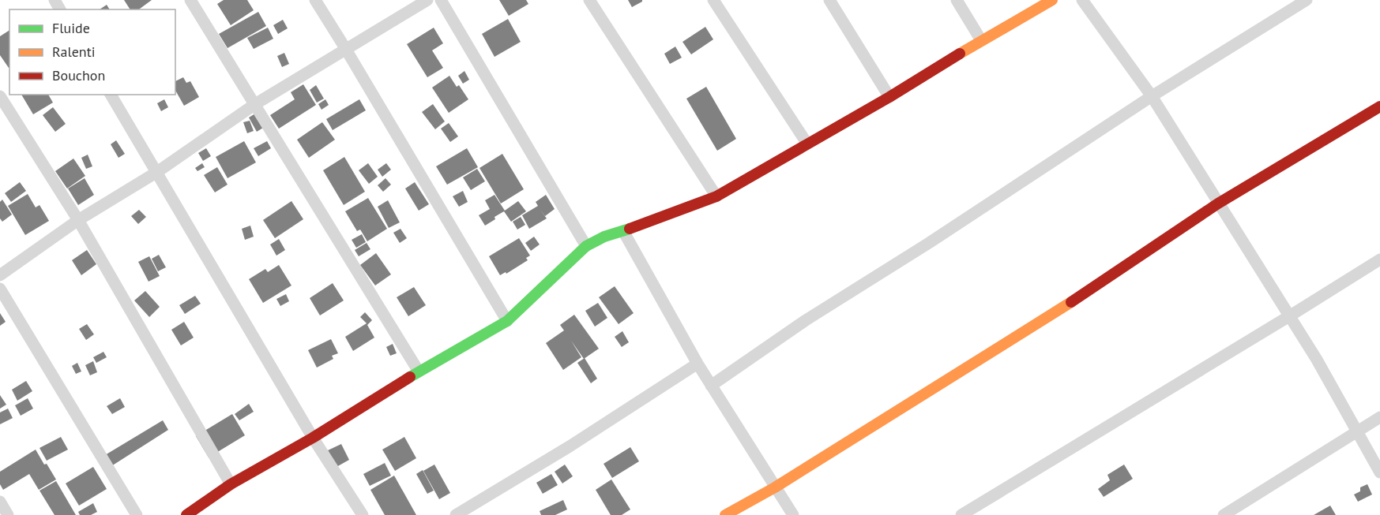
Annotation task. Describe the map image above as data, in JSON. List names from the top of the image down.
{
  "legend": ["Fluide", "Ralenti", "Bouchon"]
}
